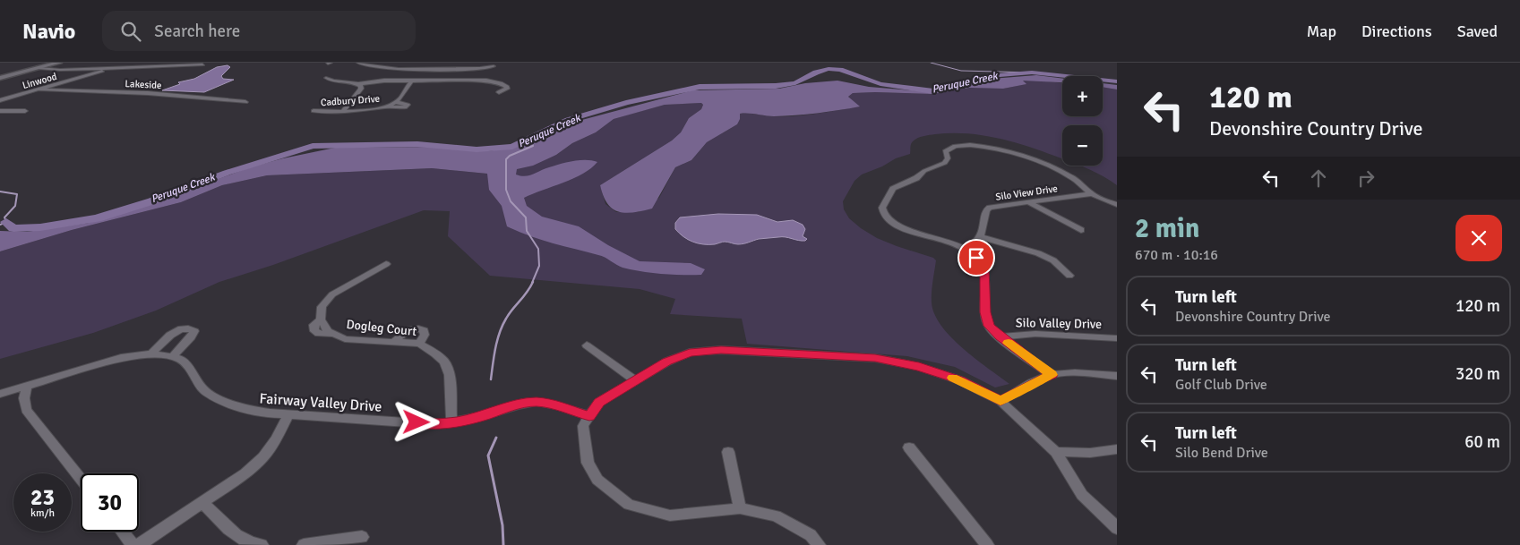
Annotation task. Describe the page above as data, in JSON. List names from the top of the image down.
{
  "streets": {
    "street": [
      "Linwood",
      "Lakeside",
      "Cadbury Drive",
      "Silo View Drive",
      "Silo Valley Drive",
      "Dogleg Court",
      "Fairway Valley Drive"
    ]
  },
  "crossings": [
    ["Linwood", "Lakeside"],
    ["Dogleg Court", "Fairway Valley Drive"]
  ],
  "water": ["Peruque Creek"],
  "page": {
    "header": "Navio",
    "search": "Search here",
    "nav": ["Map", "Directions", "Saved"],
    "turn": ["120 m", "Devonshire Country Drive"],
    "map_buttons": ["+", "−"],
    "heading": ["2 min", "670 m · 10:16"],
    "list": [
      {
        "name": "Turn left",
        "note": "Devonshire Country Drive",
        "value": "120 m"
      },
      {
        "name": "Turn left",
        "note": "Golf Club Drive",
        "value": "320 m"
      },
      {
        "name": "Turn left",
        "note": "Silo Bend Drive",
        "value": "60 m"
      }
    ],
    "speed": "23 km/h",
    "limit": "30"
  }
}
